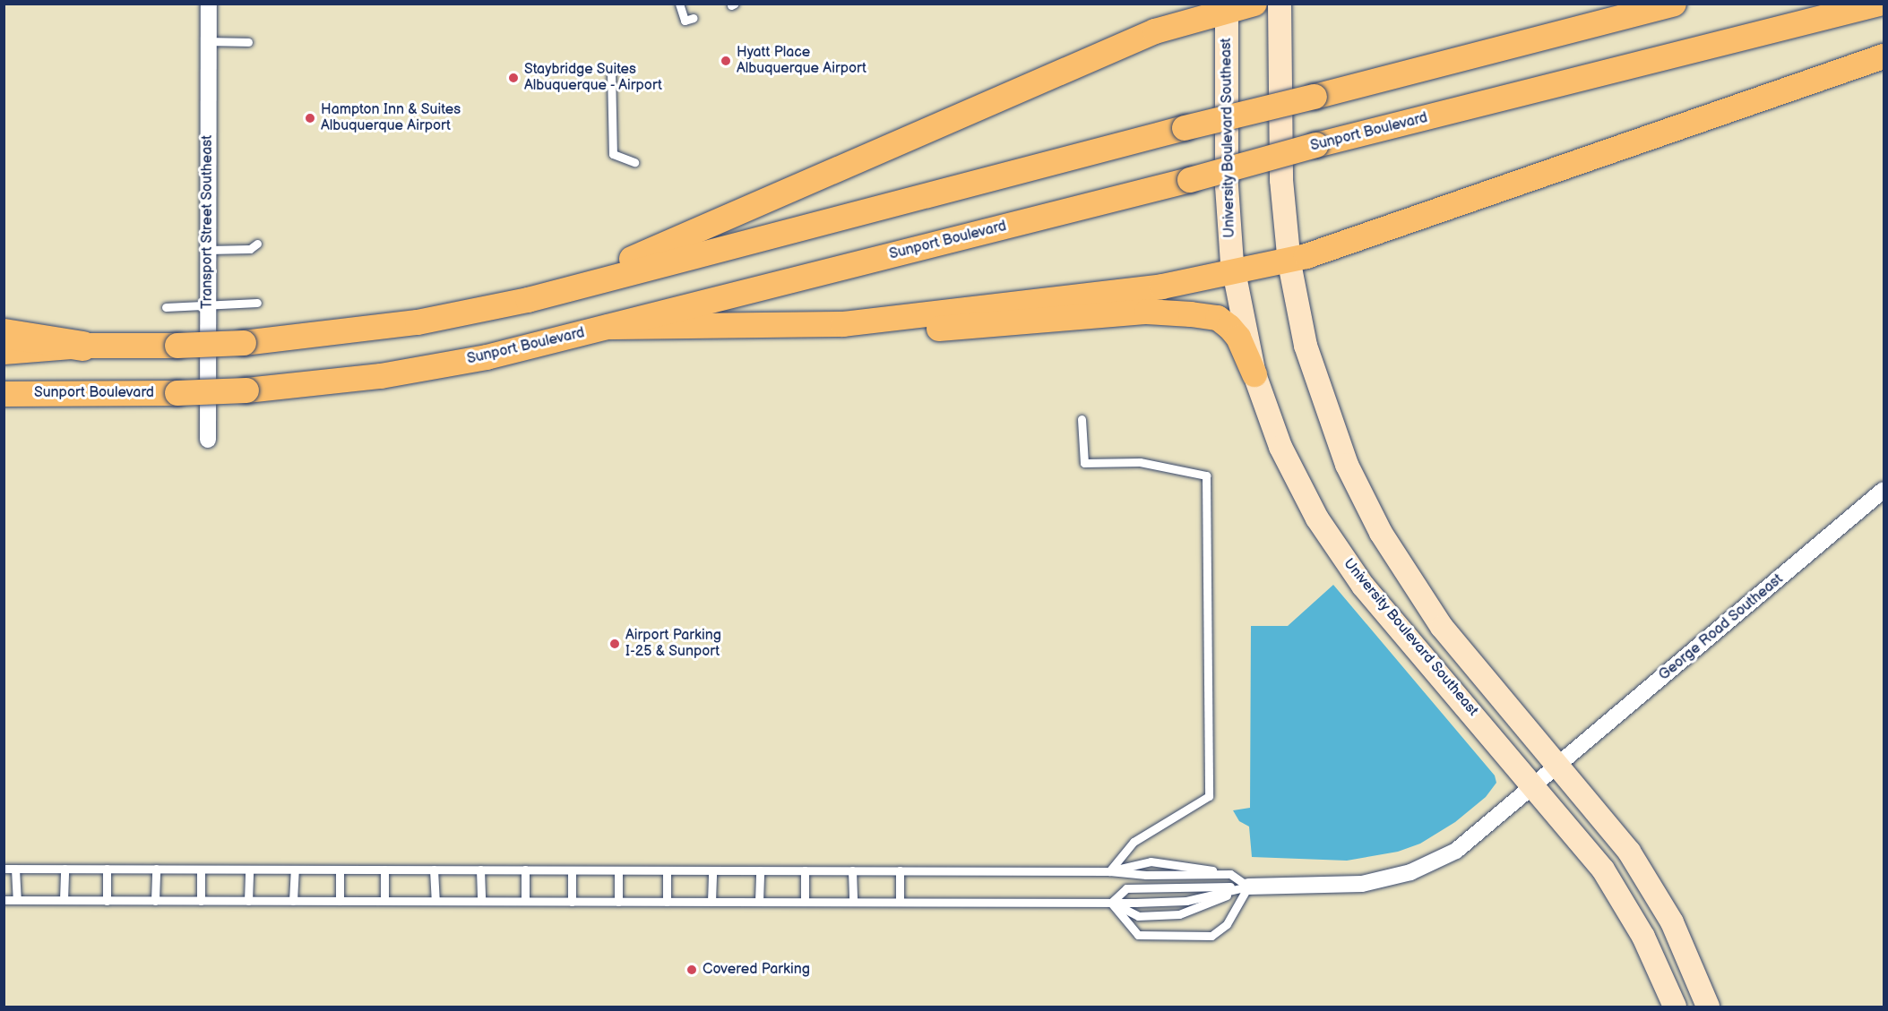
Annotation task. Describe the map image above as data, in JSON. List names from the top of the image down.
{
  "streets": {
    "main road": ["Sunport Boulevard", "University Boulevard Southeast"],
    "street": ["Transport Street Southeast", "George Road Southeast"]
  },
  "crossings": [
    ["University Boulevard Southeast", "George Road Southeast"]
  ],
  "places": [
    "Hyatt Place Albuquerque Airport",
    "Staybridge Suites Albuquerque - Airport",
    "Hampton Inn & Suites Albuquerque Airport",
    "Airport Parking I-25 & Sunport",
    "Covered Parking"
  ]
}
